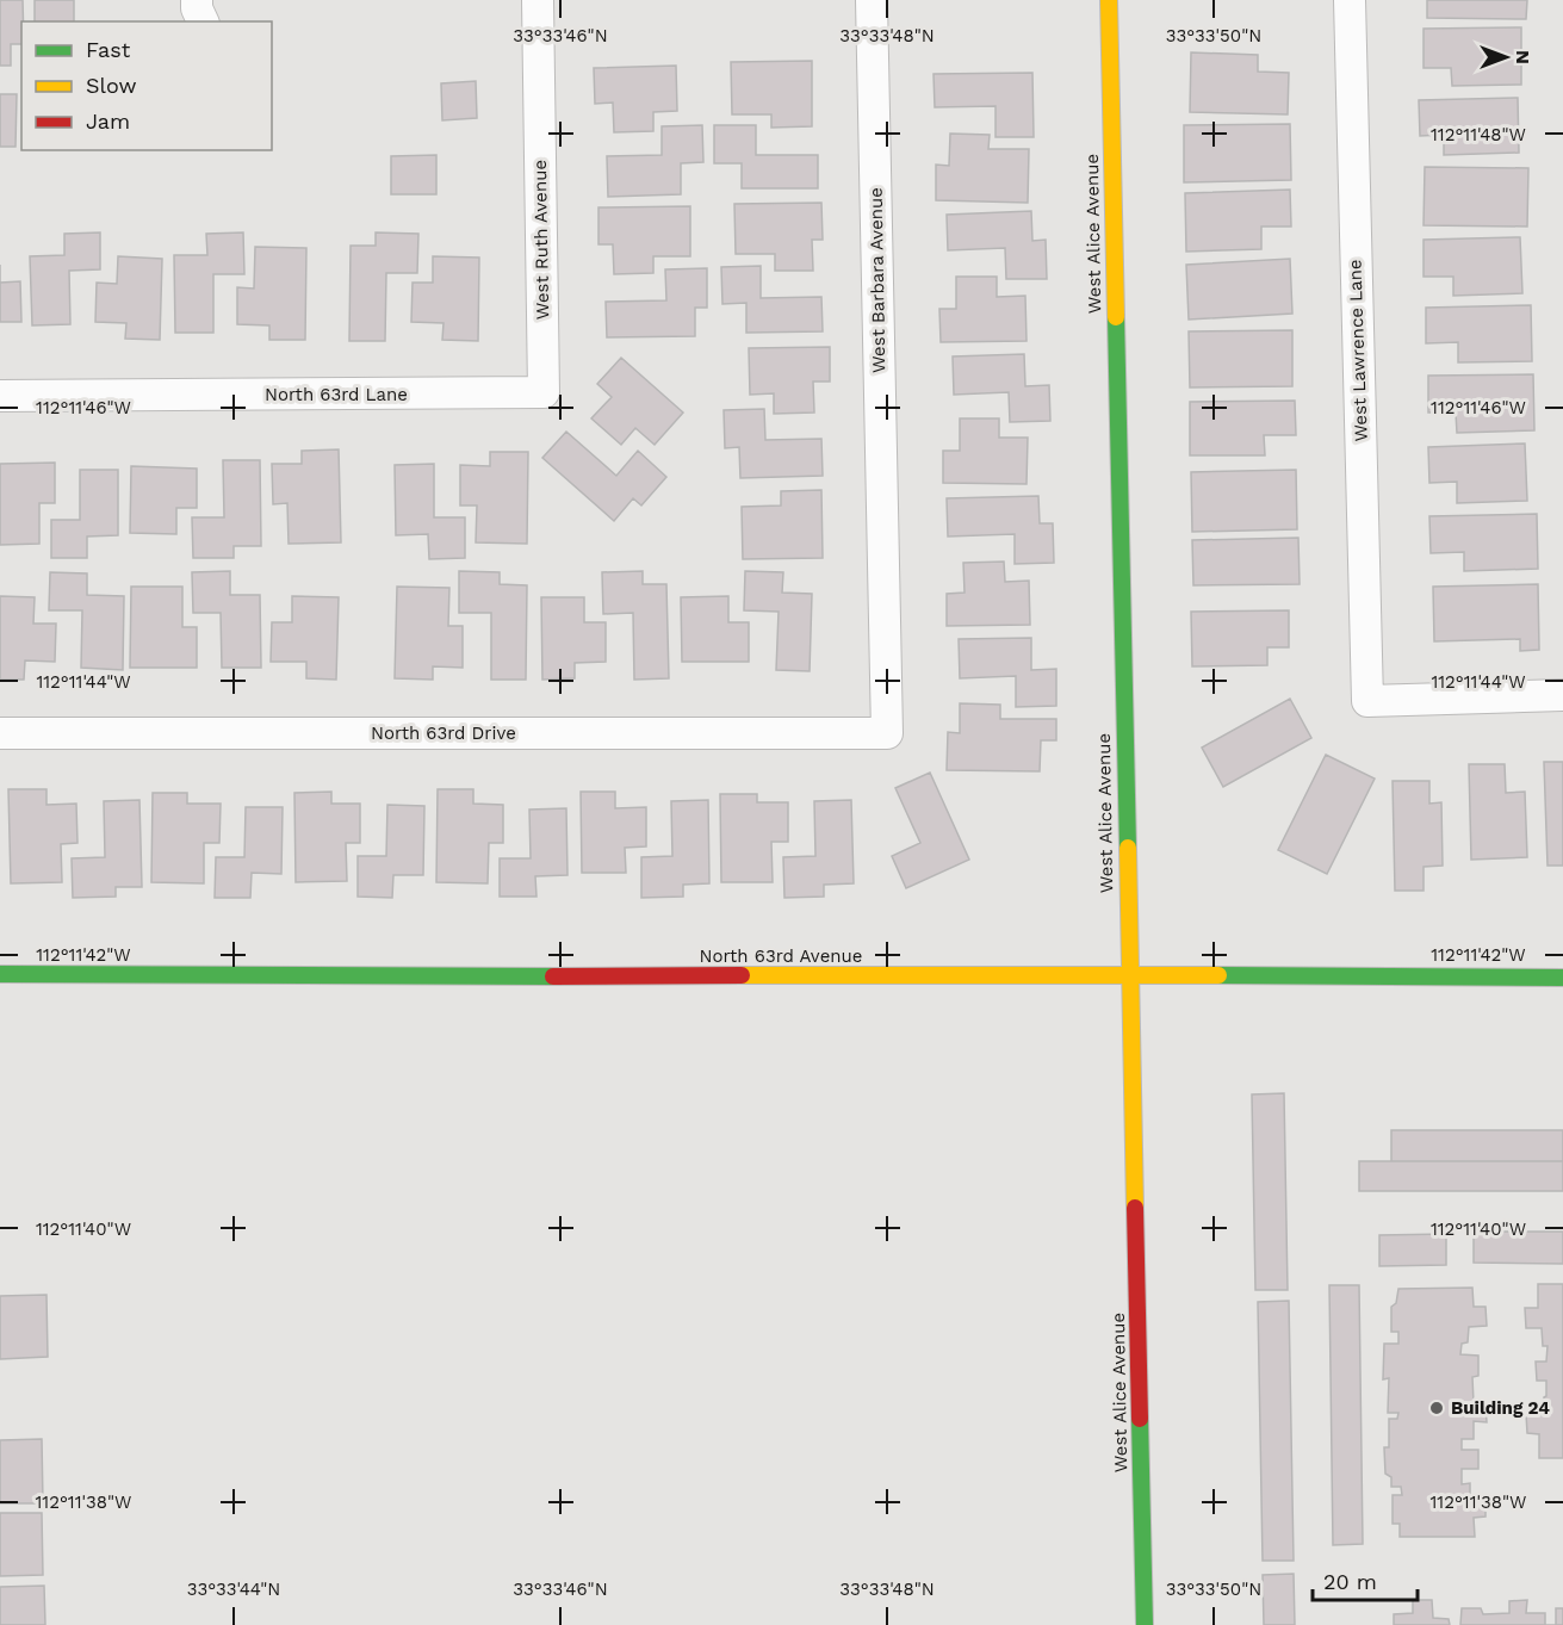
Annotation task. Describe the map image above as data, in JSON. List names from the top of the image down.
{
  "streets": {
    "street": [
      "West Alice Avenue",
      "West Ruth Avenue",
      "West Barbara Avenue",
      "West Lawrence Lane",
      "North 63rd Lane",
      "North 63rd Drive",
      "North 63rd Avenue"
    ]
  },
  "crossings": [
    ["West Alice Avenue", "North 63rd Avenue"],
    ["West Ruth Avenue", "North 63rd Lane"],
    ["West Barbara Avenue", "North 63rd Drive"]
  ],
  "places": ["Building 24"],
  "legend": ["Fast", "Slow", "Jam"],
  "scale_bar": "20 m",
  "north": "right",
  "coordinates": [
    "33°33'46\"N",
    "33°33'48\"N",
    "33°33'50\"N",
    "112°11'48\"W",
    "112°11'46\"W",
    "112°11'44\"W",
    "112°11'42\"W",
    "112°11'40\"W",
    "112°11'38\"W",
    "33°33'44\"N"
  ]
}
